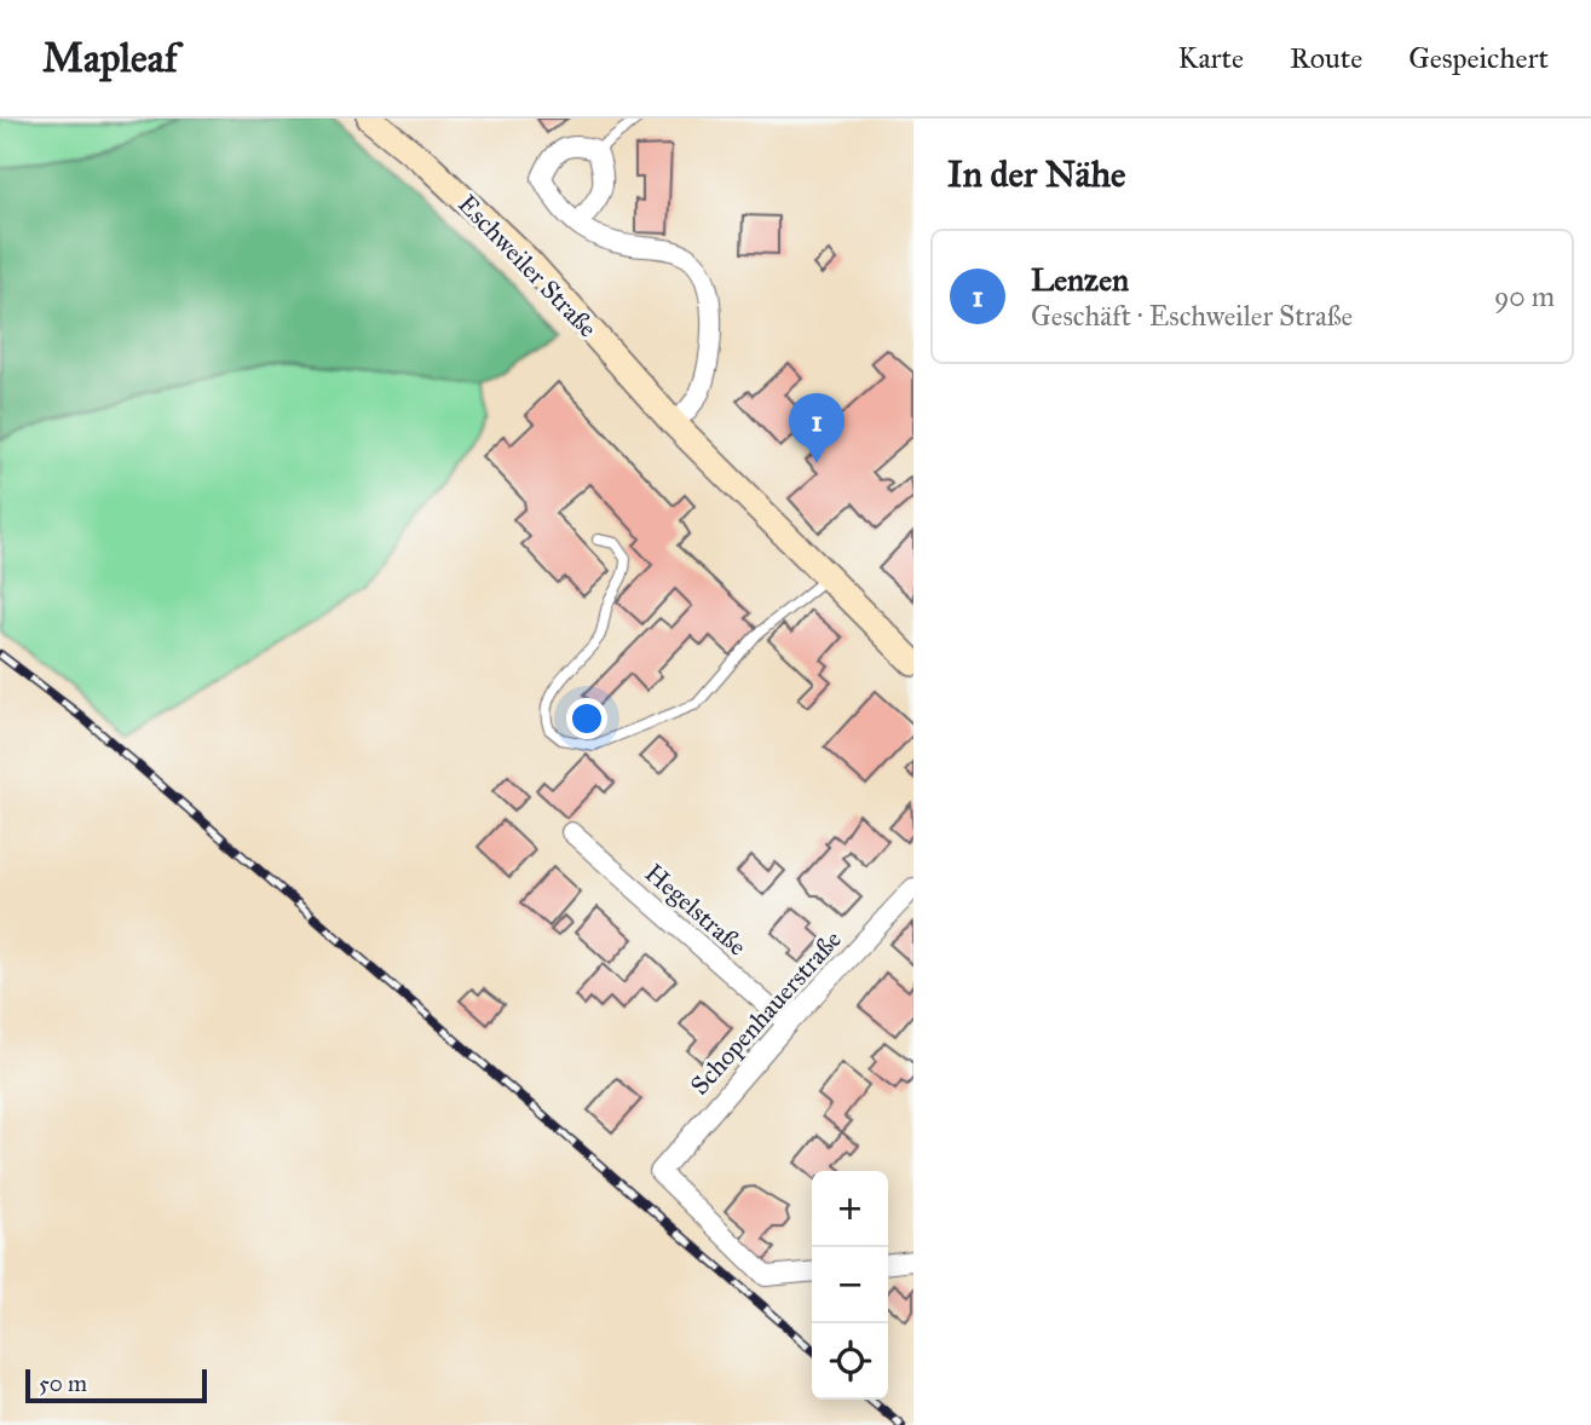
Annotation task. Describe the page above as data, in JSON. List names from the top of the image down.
{
  "streets": {
    "street": ["Eschweiler Straße", "Hegelstraße", "Schopenhauerstraße"]
  },
  "crossings": [
    ["Hegelstraße", "Schopenhauerstraße"]
  ],
  "scale_bar": "50 m",
  "page": {
    "header": "Mapleaf",
    "nav": ["Karte", "Route", "Gespeichert"],
    "heading": "In der Nähe",
    "list": [
      {
        "mark": "1",
        "name": "Lenzen",
        "note": "Geschäft · Eschweiler Straße",
        "value": "90 m"
      }
    ],
    "pins": "1",
    "map_buttons": ["+", "−"],
    "scale": "50 m"
  }
}
